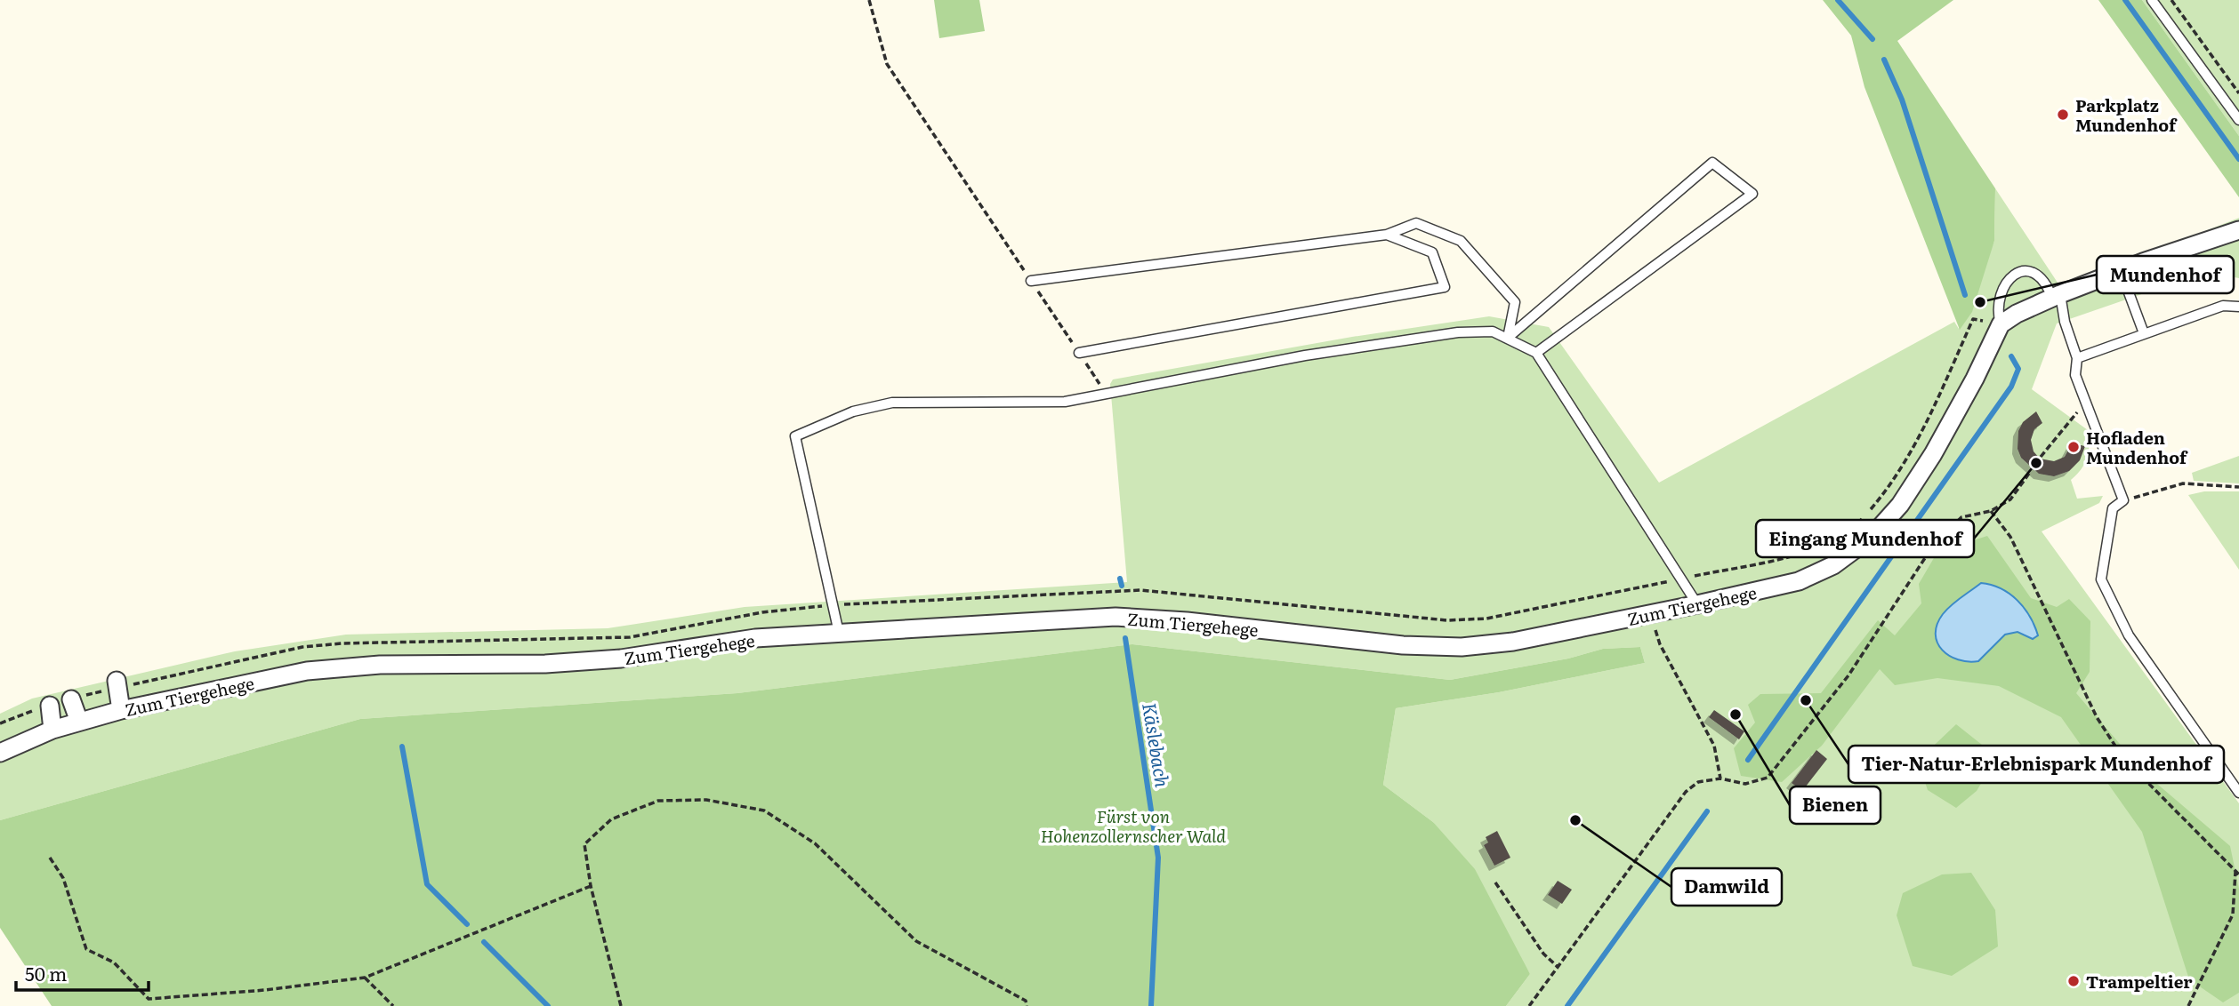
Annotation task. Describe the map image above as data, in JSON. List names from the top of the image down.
{
  "streets": {
    "street": ["Zum Tiergehege"]
  },
  "water": ["Käslebach"],
  "parks": ["Fürst von Hohenzollernscher Wald"],
  "places": [
    "Parkplatz Mundenhof",
    "Mundenhof",
    "Hofladen Mundenhof",
    "Eingang Mundenhof",
    "Tier-Natur-Erlebnispark Mundenhof",
    "Bienen",
    "Damwild",
    "Trampeltier"
  ],
  "scale_bar": "50 m"
}
